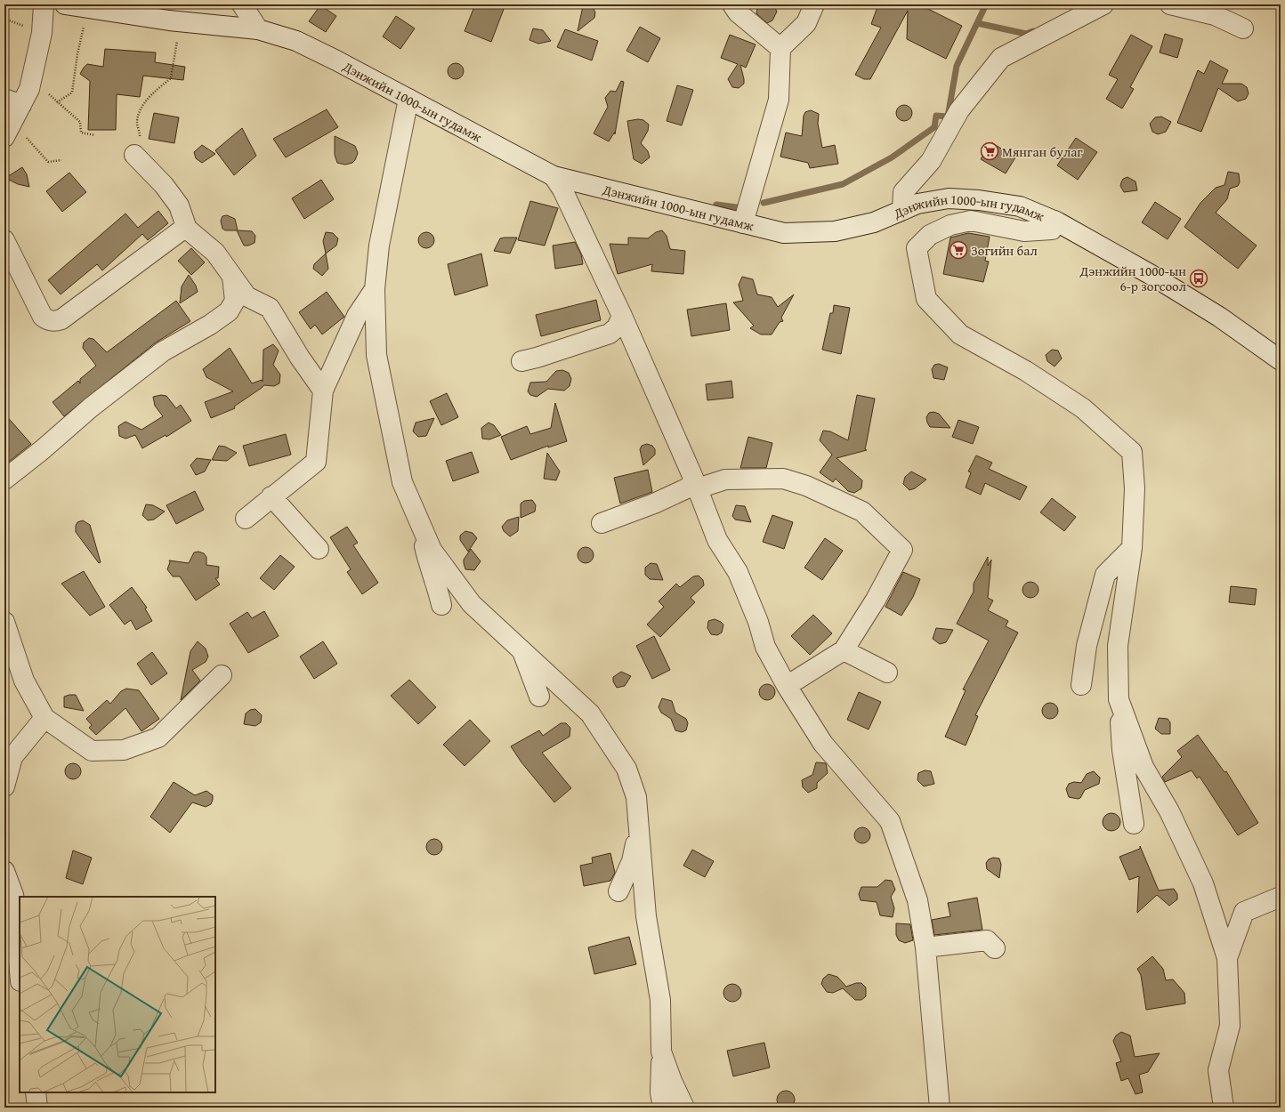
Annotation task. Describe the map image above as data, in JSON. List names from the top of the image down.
{
  "streets": {
    "street": ["Дэнжийн 1000-ын гудамж"]
  },
  "places": {
    "supermarket": ["Мянган булаг", "Зөгийн бал"],
    "bus stop": ["Дэнжийн 1000-ын 6-р зогсоол"]
  }
}
